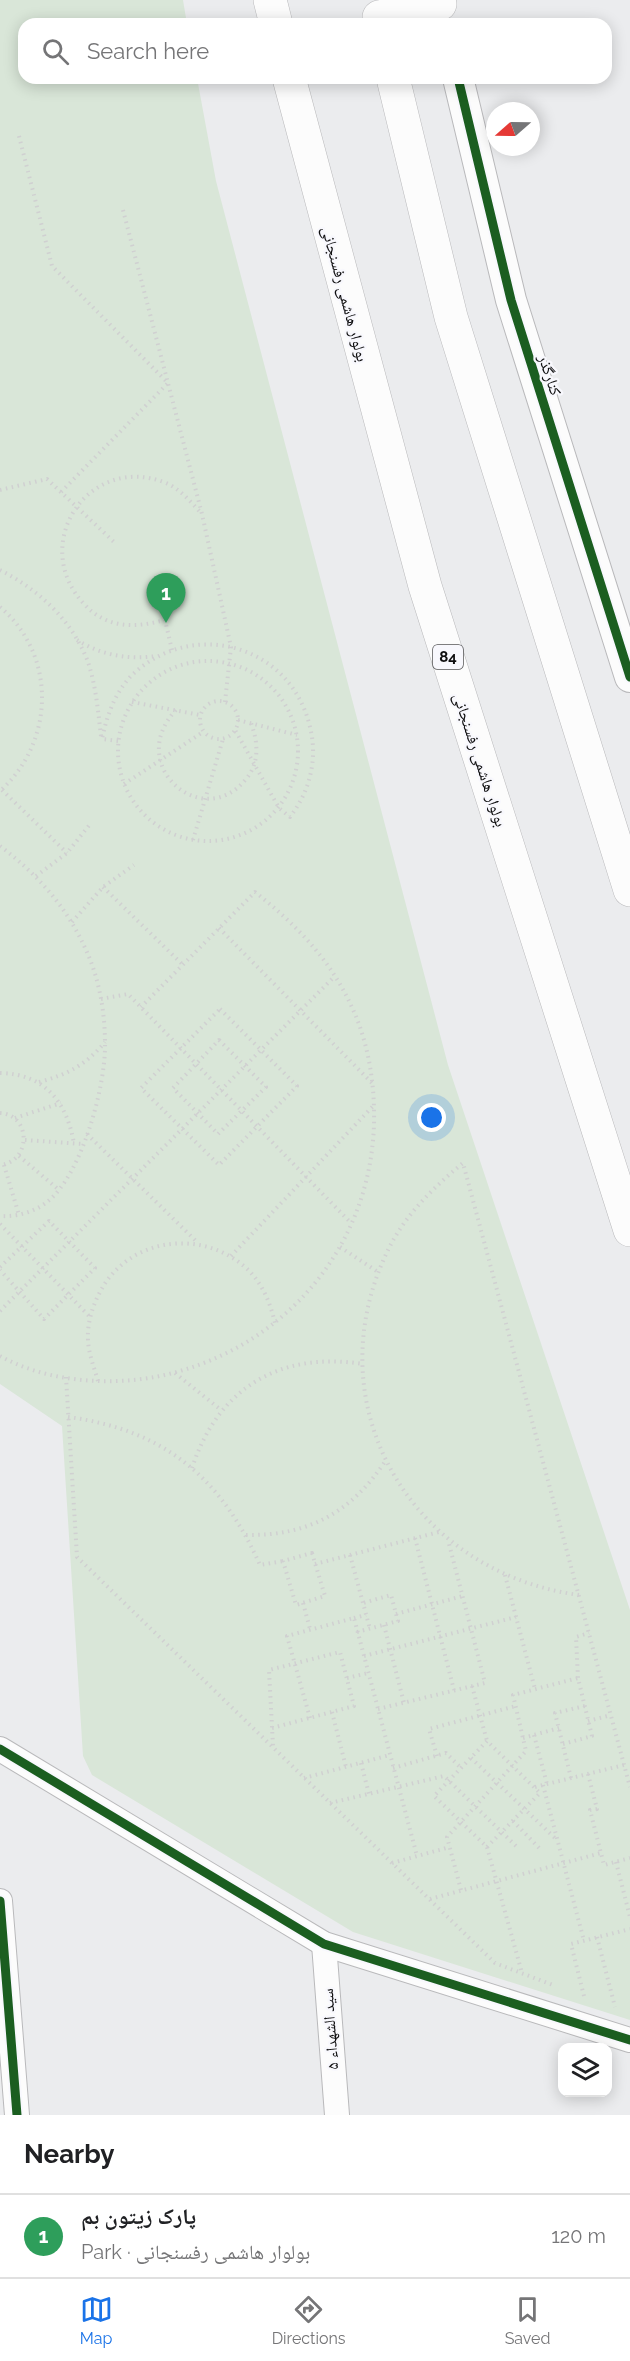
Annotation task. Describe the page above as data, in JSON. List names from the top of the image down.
{
  "streets": {
    "highway": ["بولوار هاشمی رفسنجانی", "84"],
    "street": ["کنارگذر", "سید الشهداء ۵"]
  },
  "north": "left",
  "page": {
    "search": "Search here",
    "pins": "1",
    "heading": "Nearby",
    "list": [
      {
        "mark": "1",
        "name": "پارک زیتون بم",
        "note": "Park · بولوار هاشمی رفسنجانی",
        "value": "120 m"
      }
    ],
    "nav": ["Map", "Directions", "Saved"]
  }
}
